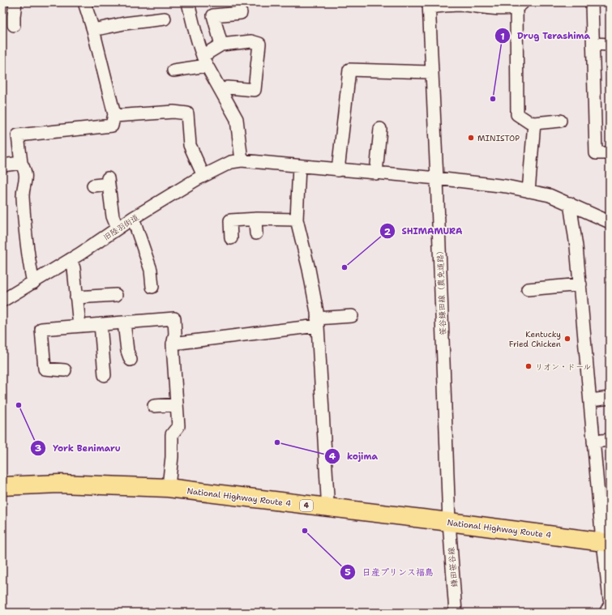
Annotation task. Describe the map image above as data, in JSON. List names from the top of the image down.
{
  "streets": {
    "highway": ["National Highway Route 4", "4"],
    "street": ["旧陸羽街道", "笹谷鎌田線（農免道路）", "鎌田笹谷線"]
  },
  "crossings": [
    ["笹谷鎌田線（農免道路）", "National Highway Route 4"],
    ["笹谷鎌田線（農免道路）", "鎌田笹谷線"],
    ["National Highway Route 4", "鎌田笹谷線"]
  ],
  "places": [
    "Drug Terashima",
    "MINISTOP",
    "SHIMAMURA",
    "Kentucky Fried Chicken",
    "リオン・ドール",
    "York Benimaru",
    "kojima",
    "日産プリンス福島"
  ]
}
